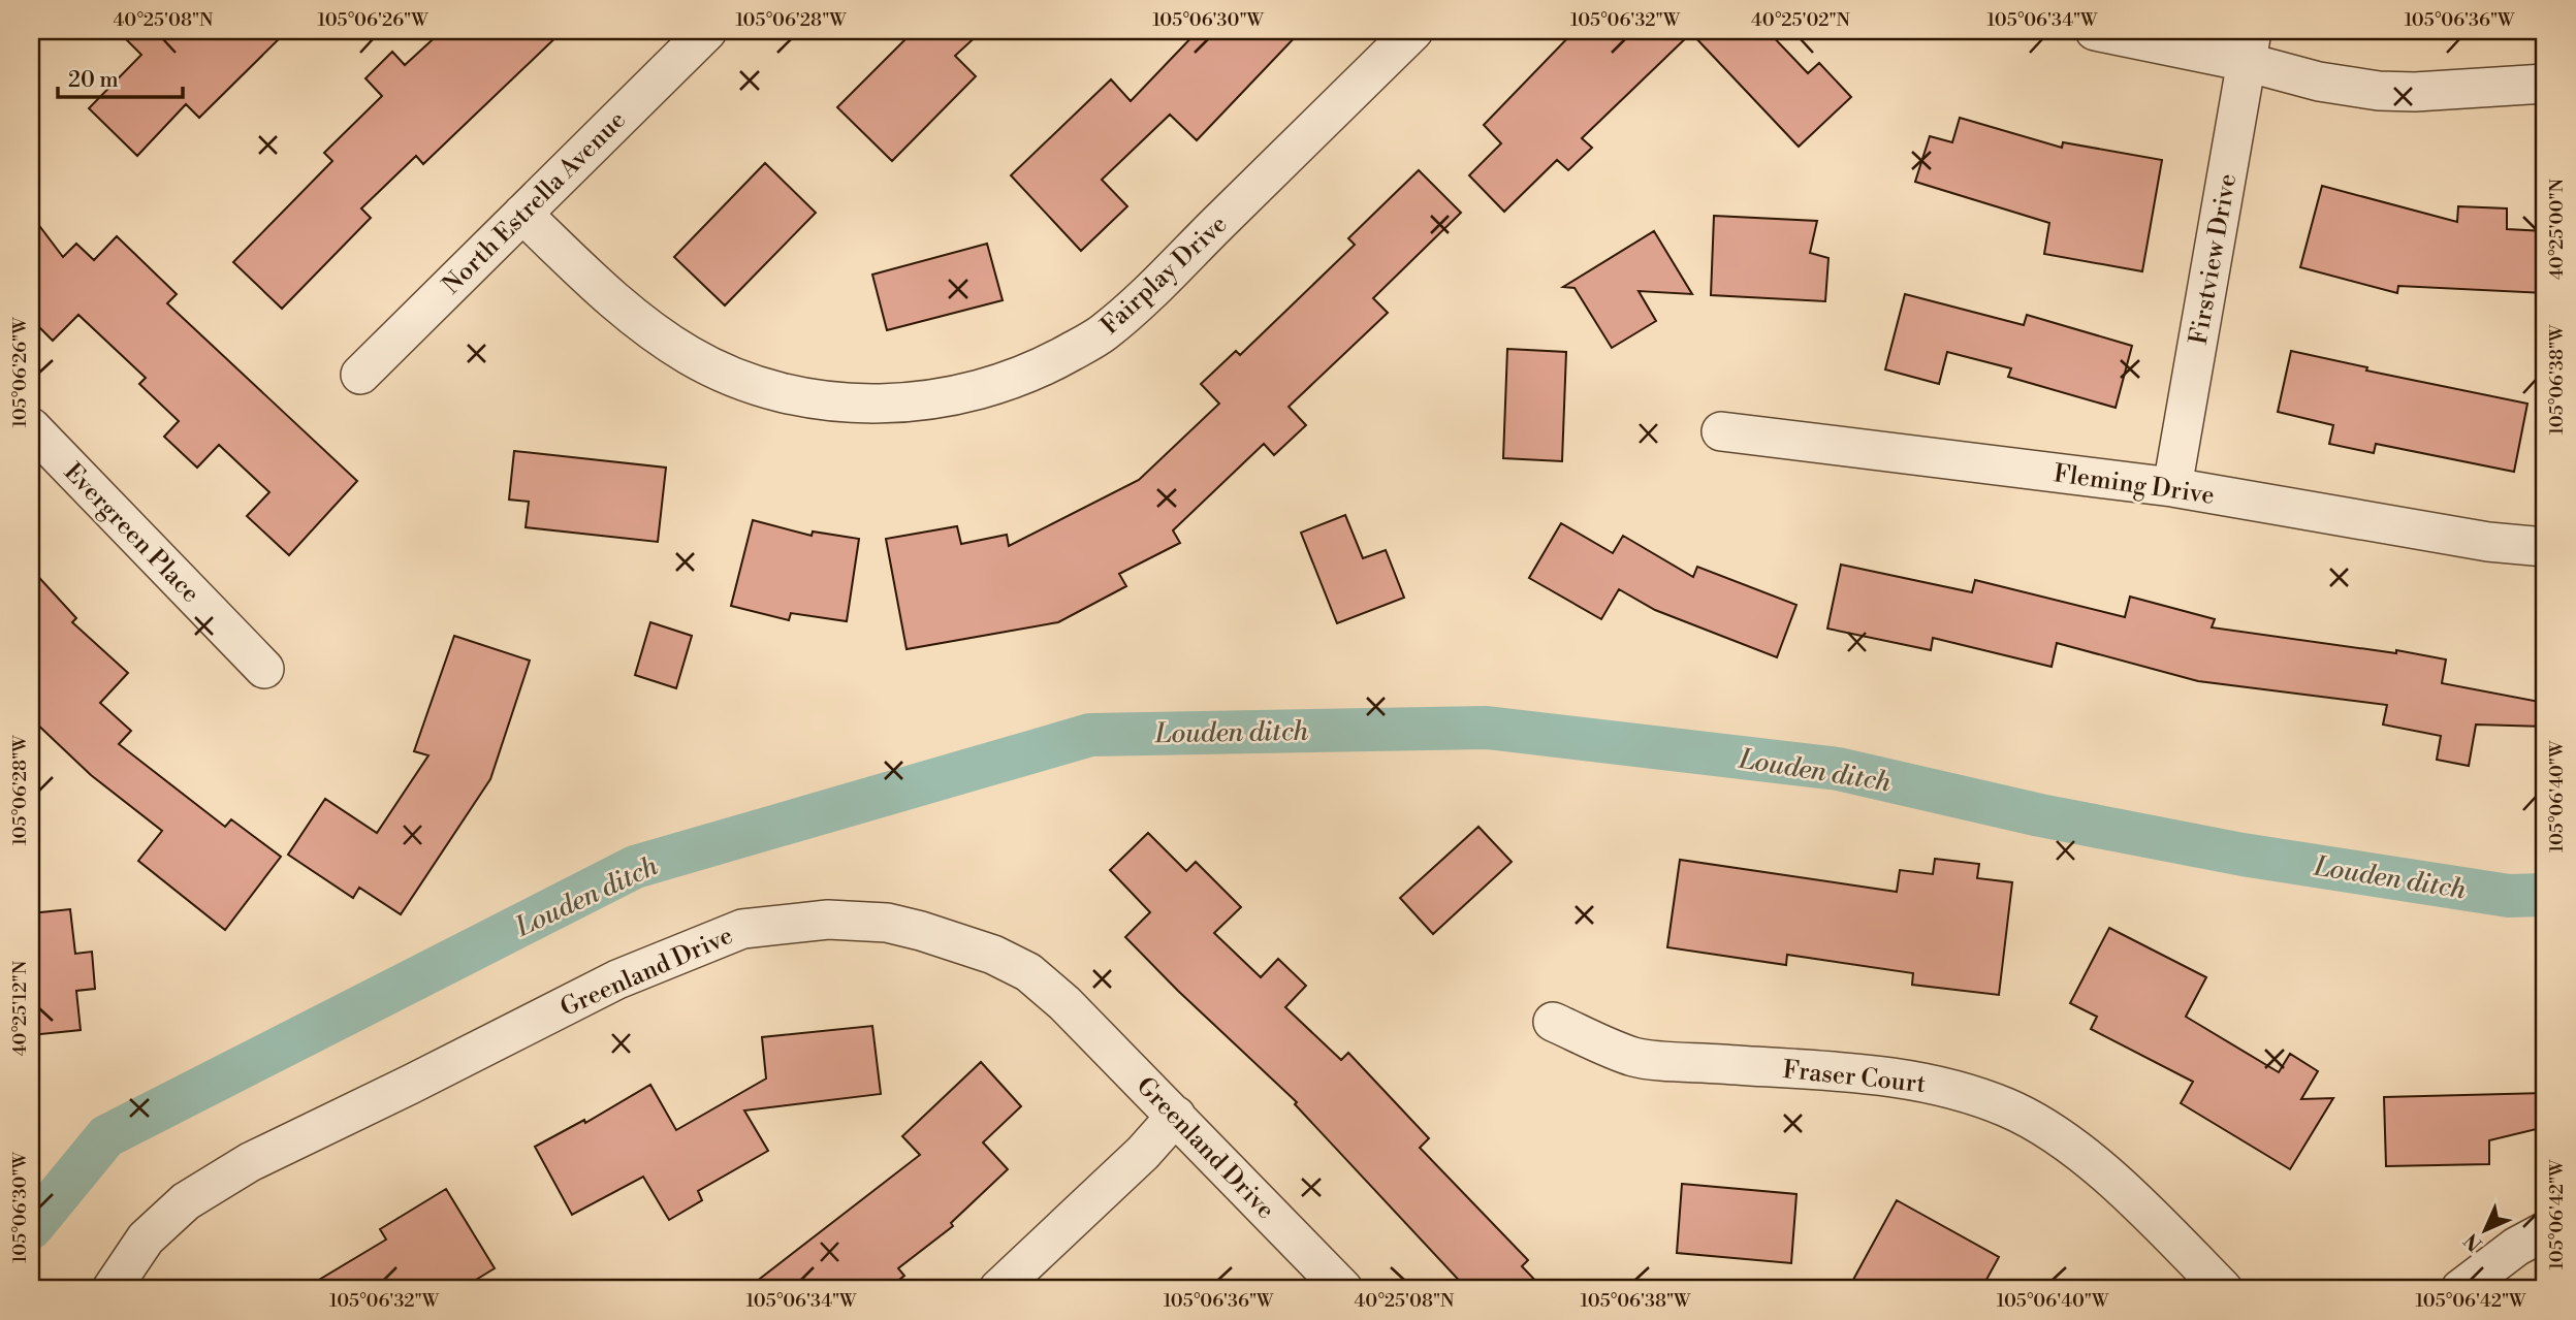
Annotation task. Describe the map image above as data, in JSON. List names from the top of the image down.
{
  "streets": {
    "street": [
      "North Estrella Avenue",
      "Firstview Drive",
      "Fairplay Drive",
      "Fleming Drive",
      "Evergreen Place",
      "Greenland Drive",
      "Fraser Court"
    ]
  },
  "crossings": [
    ["North Estrella Avenue", "Fairplay Drive"],
    ["Firstview Drive", "Fleming Drive"]
  ],
  "water": ["Louden ditch"],
  "scale_bar": "20 m",
  "north": "bottom left",
  "coordinates": [
    "40°25'08\"N",
    "105°06'26\"W",
    "105°06'28\"W",
    "105°06'30\"W",
    "105°06'32\"W",
    "40°25'02\"N",
    "105°06'34\"W",
    "105°06'36\"W",
    "40°25'00\"N",
    "105°06'38\"W",
    "105°06'40\"W",
    "40°25'12\"N",
    "105°06'42\"W"
  ]
}
